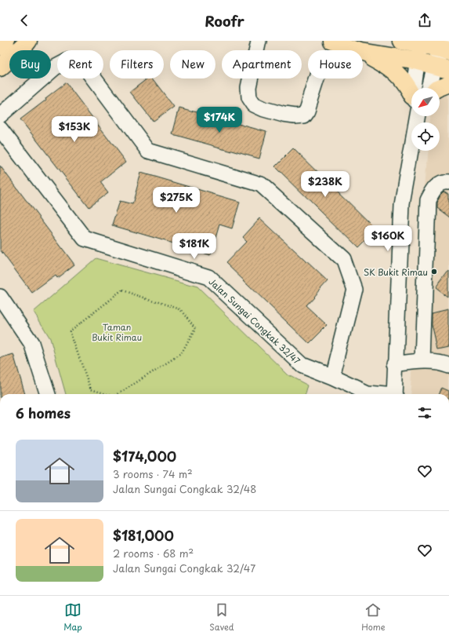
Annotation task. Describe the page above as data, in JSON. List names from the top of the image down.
{
  "streets": {
    "street": ["Jalan Sungai Congkak 32/47"]
  },
  "parks": ["Taman Bukit Rimau"],
  "places": ["SK Bukit Rimau"],
  "north": "bottom left",
  "page": {
    "header": "Roofr",
    "chip": [
      "Buy",
      "Rent",
      "Filters",
      "New",
      "Apartment",
      "House"
    ],
    "price": [
      "$174K",
      "$153K",
      "$238K",
      "$275K",
      "$160K",
      "$181K"
    ],
    "heading": "6 homes",
    "list": [
      {
        "name": "$174,000",
        "note": "3 rooms · 74 m² · Jalan Sungai Congkak 32/48"
      },
      {
        "name": "$181,000",
        "note": "2 rooms · 68 m² · Jalan Sungai Congkak 32/47"
      }
    ],
    "tabs": ["Map", "Saved", "Home"]
  }
}
